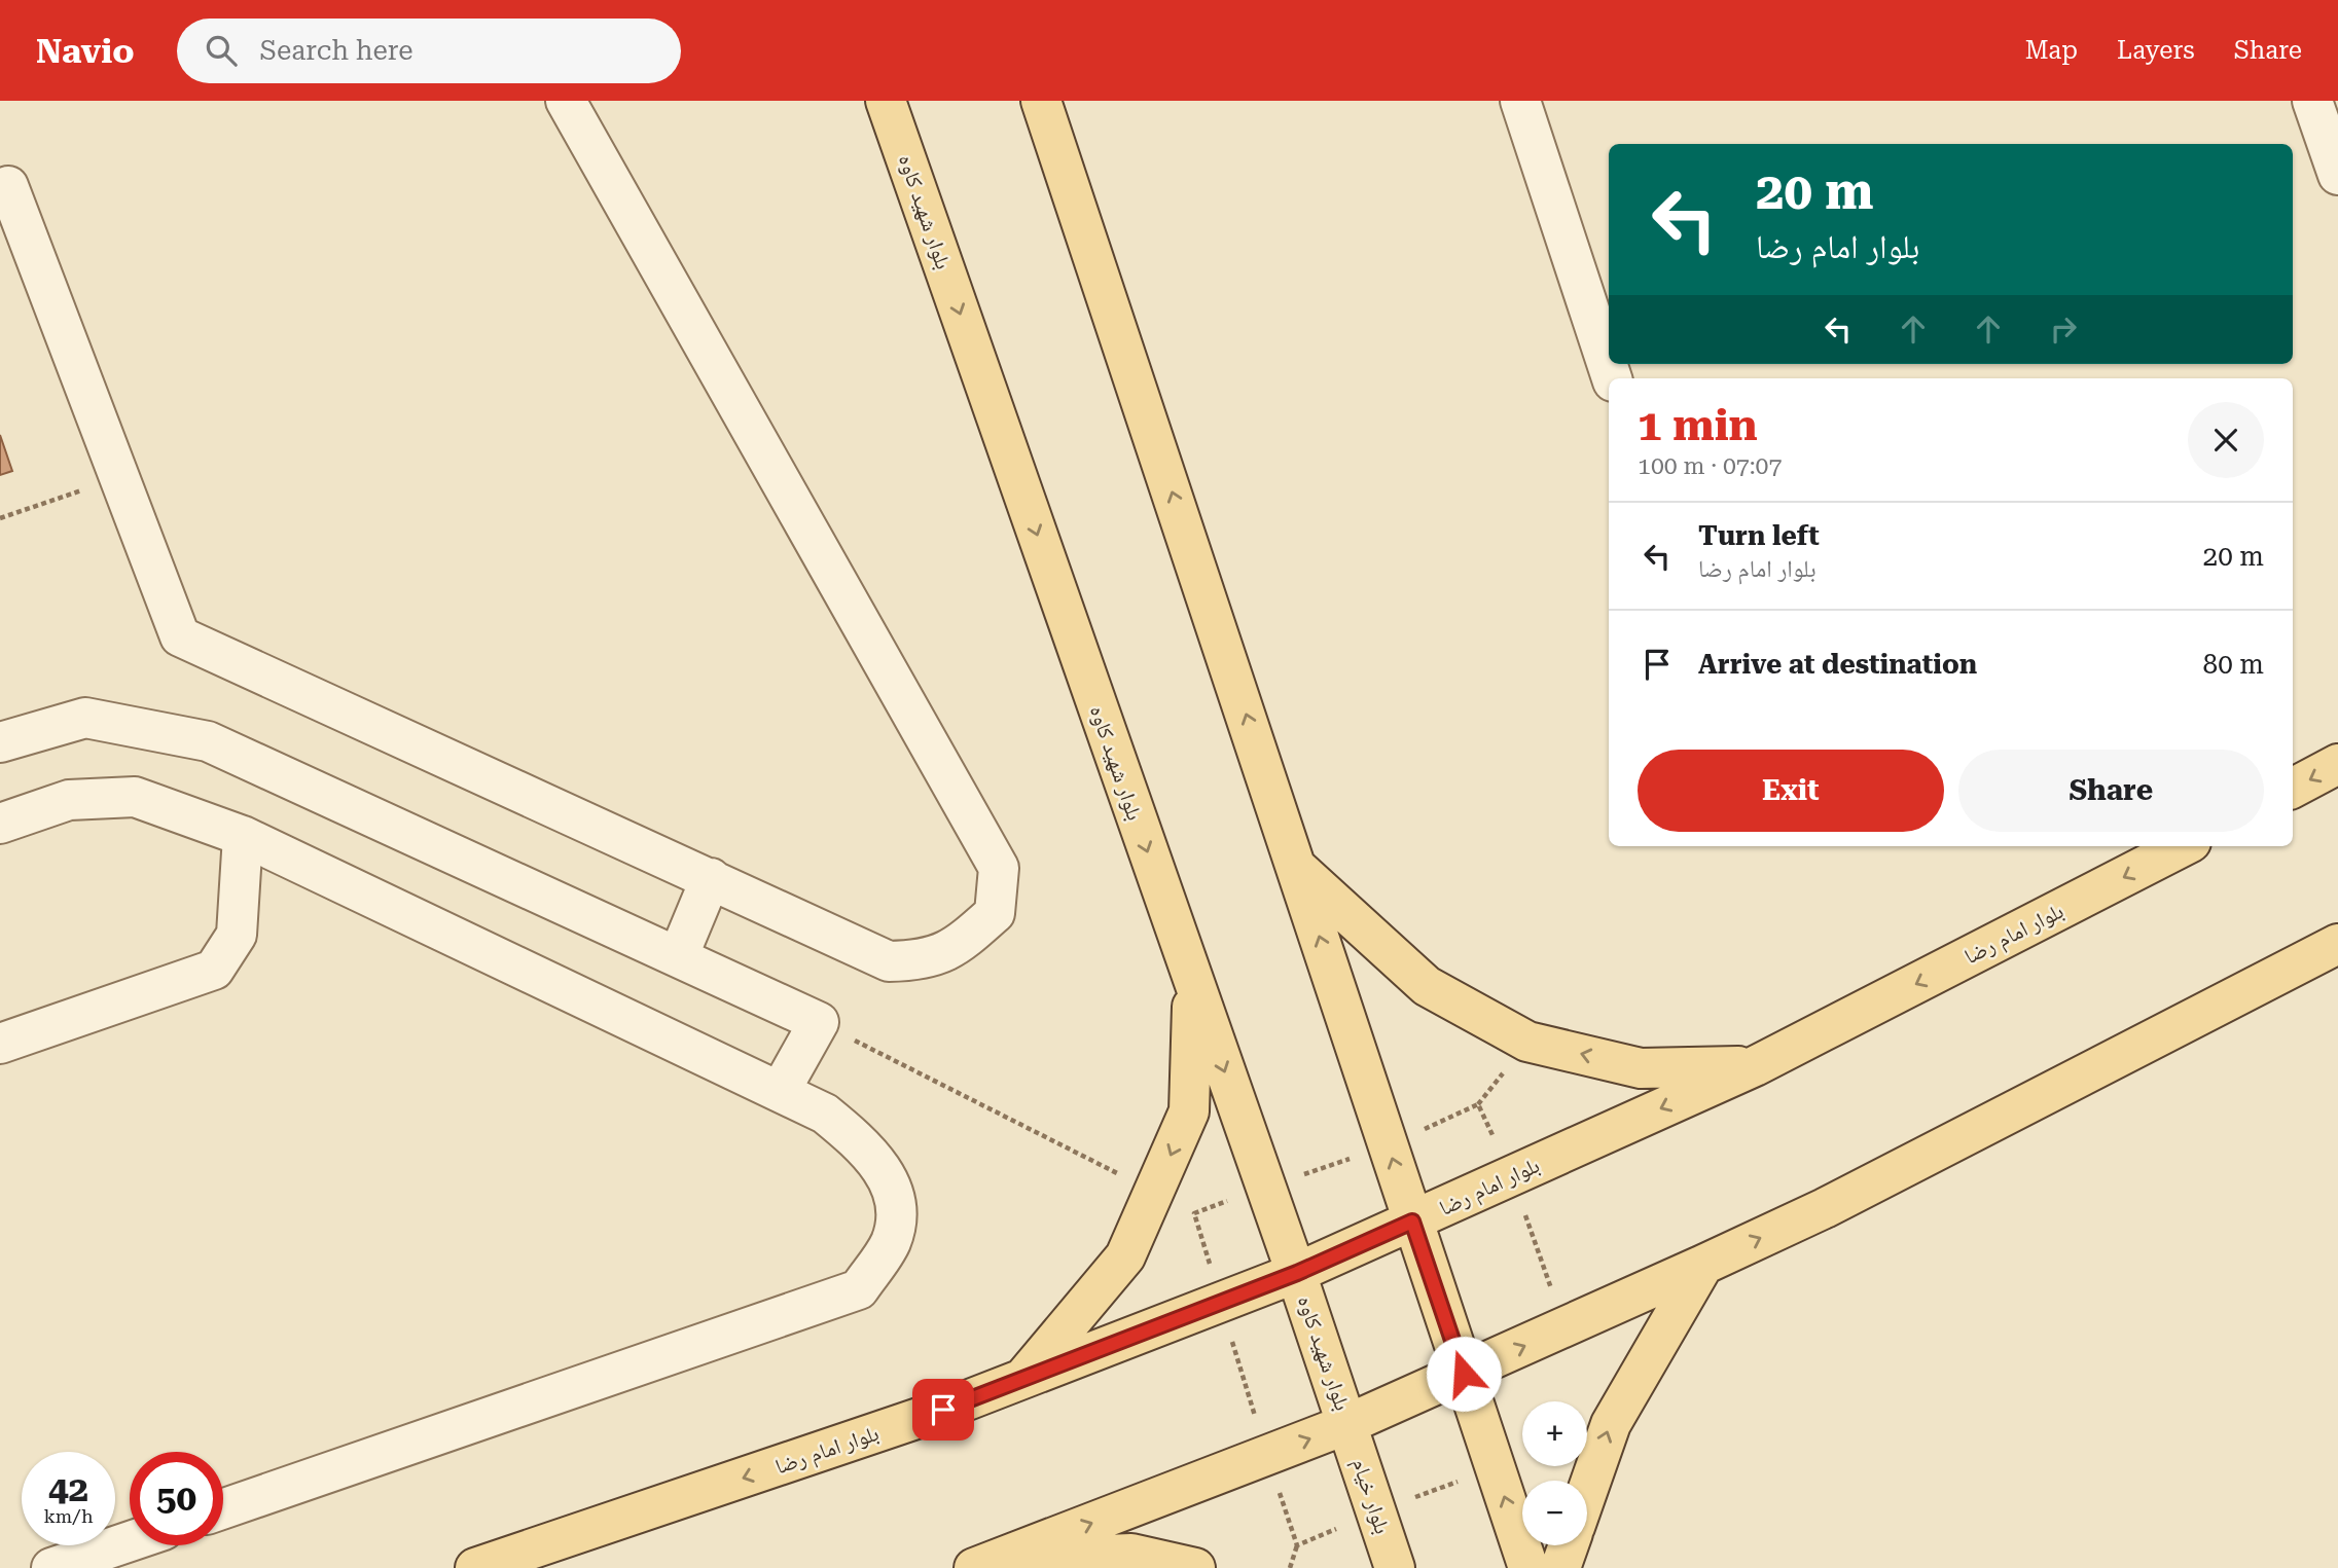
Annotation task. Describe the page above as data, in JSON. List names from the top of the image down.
{
  "streets": {
    "main road": ["بلوار شهید کاوه", "بلوار امام رضا", "بلوار خیام"]
  },
  "crossings": [
    ["بلوار شهید کاوه", "بلوار امام رضا"],
    ["بلوار شهید کاوه", "بلوار خیام"]
  ],
  "page": {
    "header": "Navio",
    "search": "Search here",
    "nav": ["Map", "Layers", "Share"],
    "turn": ["20 m", "بلوار امام رضا"],
    "heading": ["1 min", "100 m · 07:07"],
    "list": [
      {
        "name": "Turn left",
        "note": "بلوار امام رضا",
        "value": "20 m"
      },
      {
        "name": "Arrive at destination",
        "value": "80 m"
      }
    ],
    "buttons": ["Exit", "Share"],
    "map_buttons": ["+", "−"],
    "speed": "42 km/h",
    "limit": "50"
  }
}
